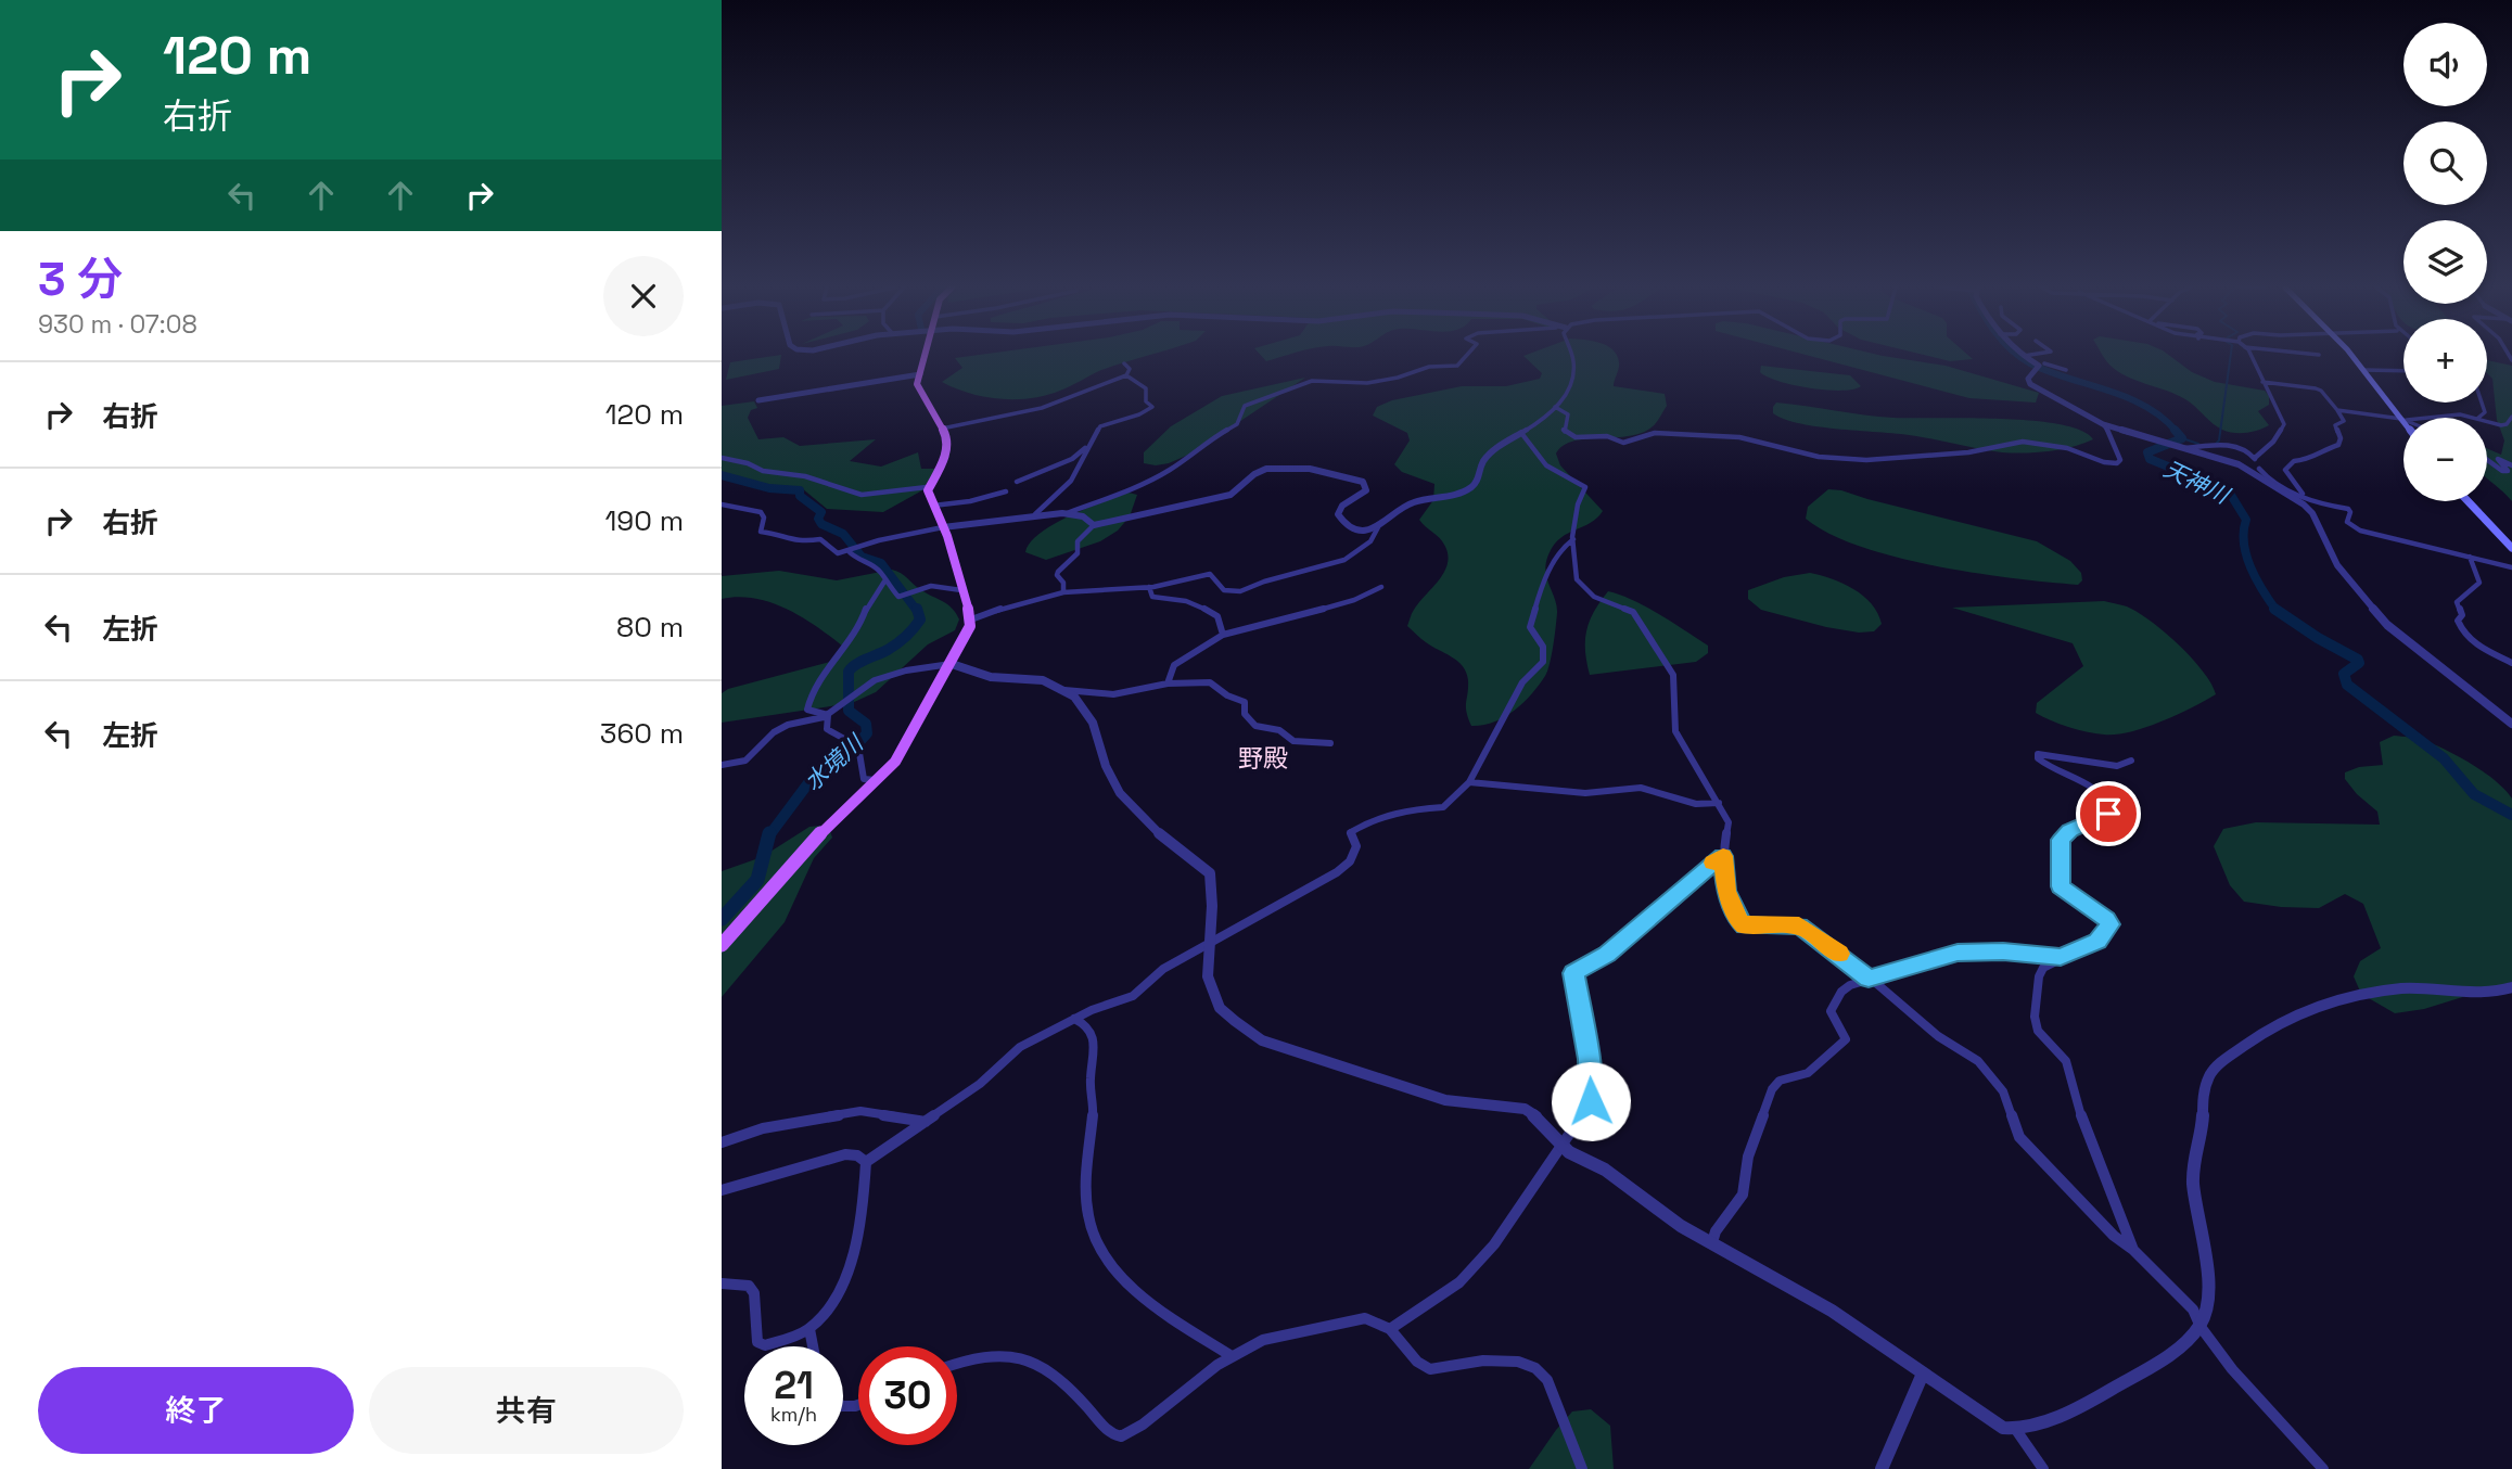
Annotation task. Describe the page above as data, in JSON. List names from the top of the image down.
{
  "districts": ["野殿"],
  "water": ["天神川", "水境川"],
  "page": {
    "turn": ["120 m", "右折"],
    "map_buttons": ["+", "−"],
    "heading": ["3 分", "930 m · 07:08"],
    "list": [
      {
        "name": "右折",
        "value": "120 m"
      },
      {
        "name": "右折",
        "value": "190 m"
      },
      {
        "name": "左折",
        "value": "80 m"
      },
      {
        "name": "左折",
        "value": "360 m"
      }
    ],
    "speed": "21 km/h",
    "limit": "30",
    "buttons": ["終了", "共有"]
  }
}
